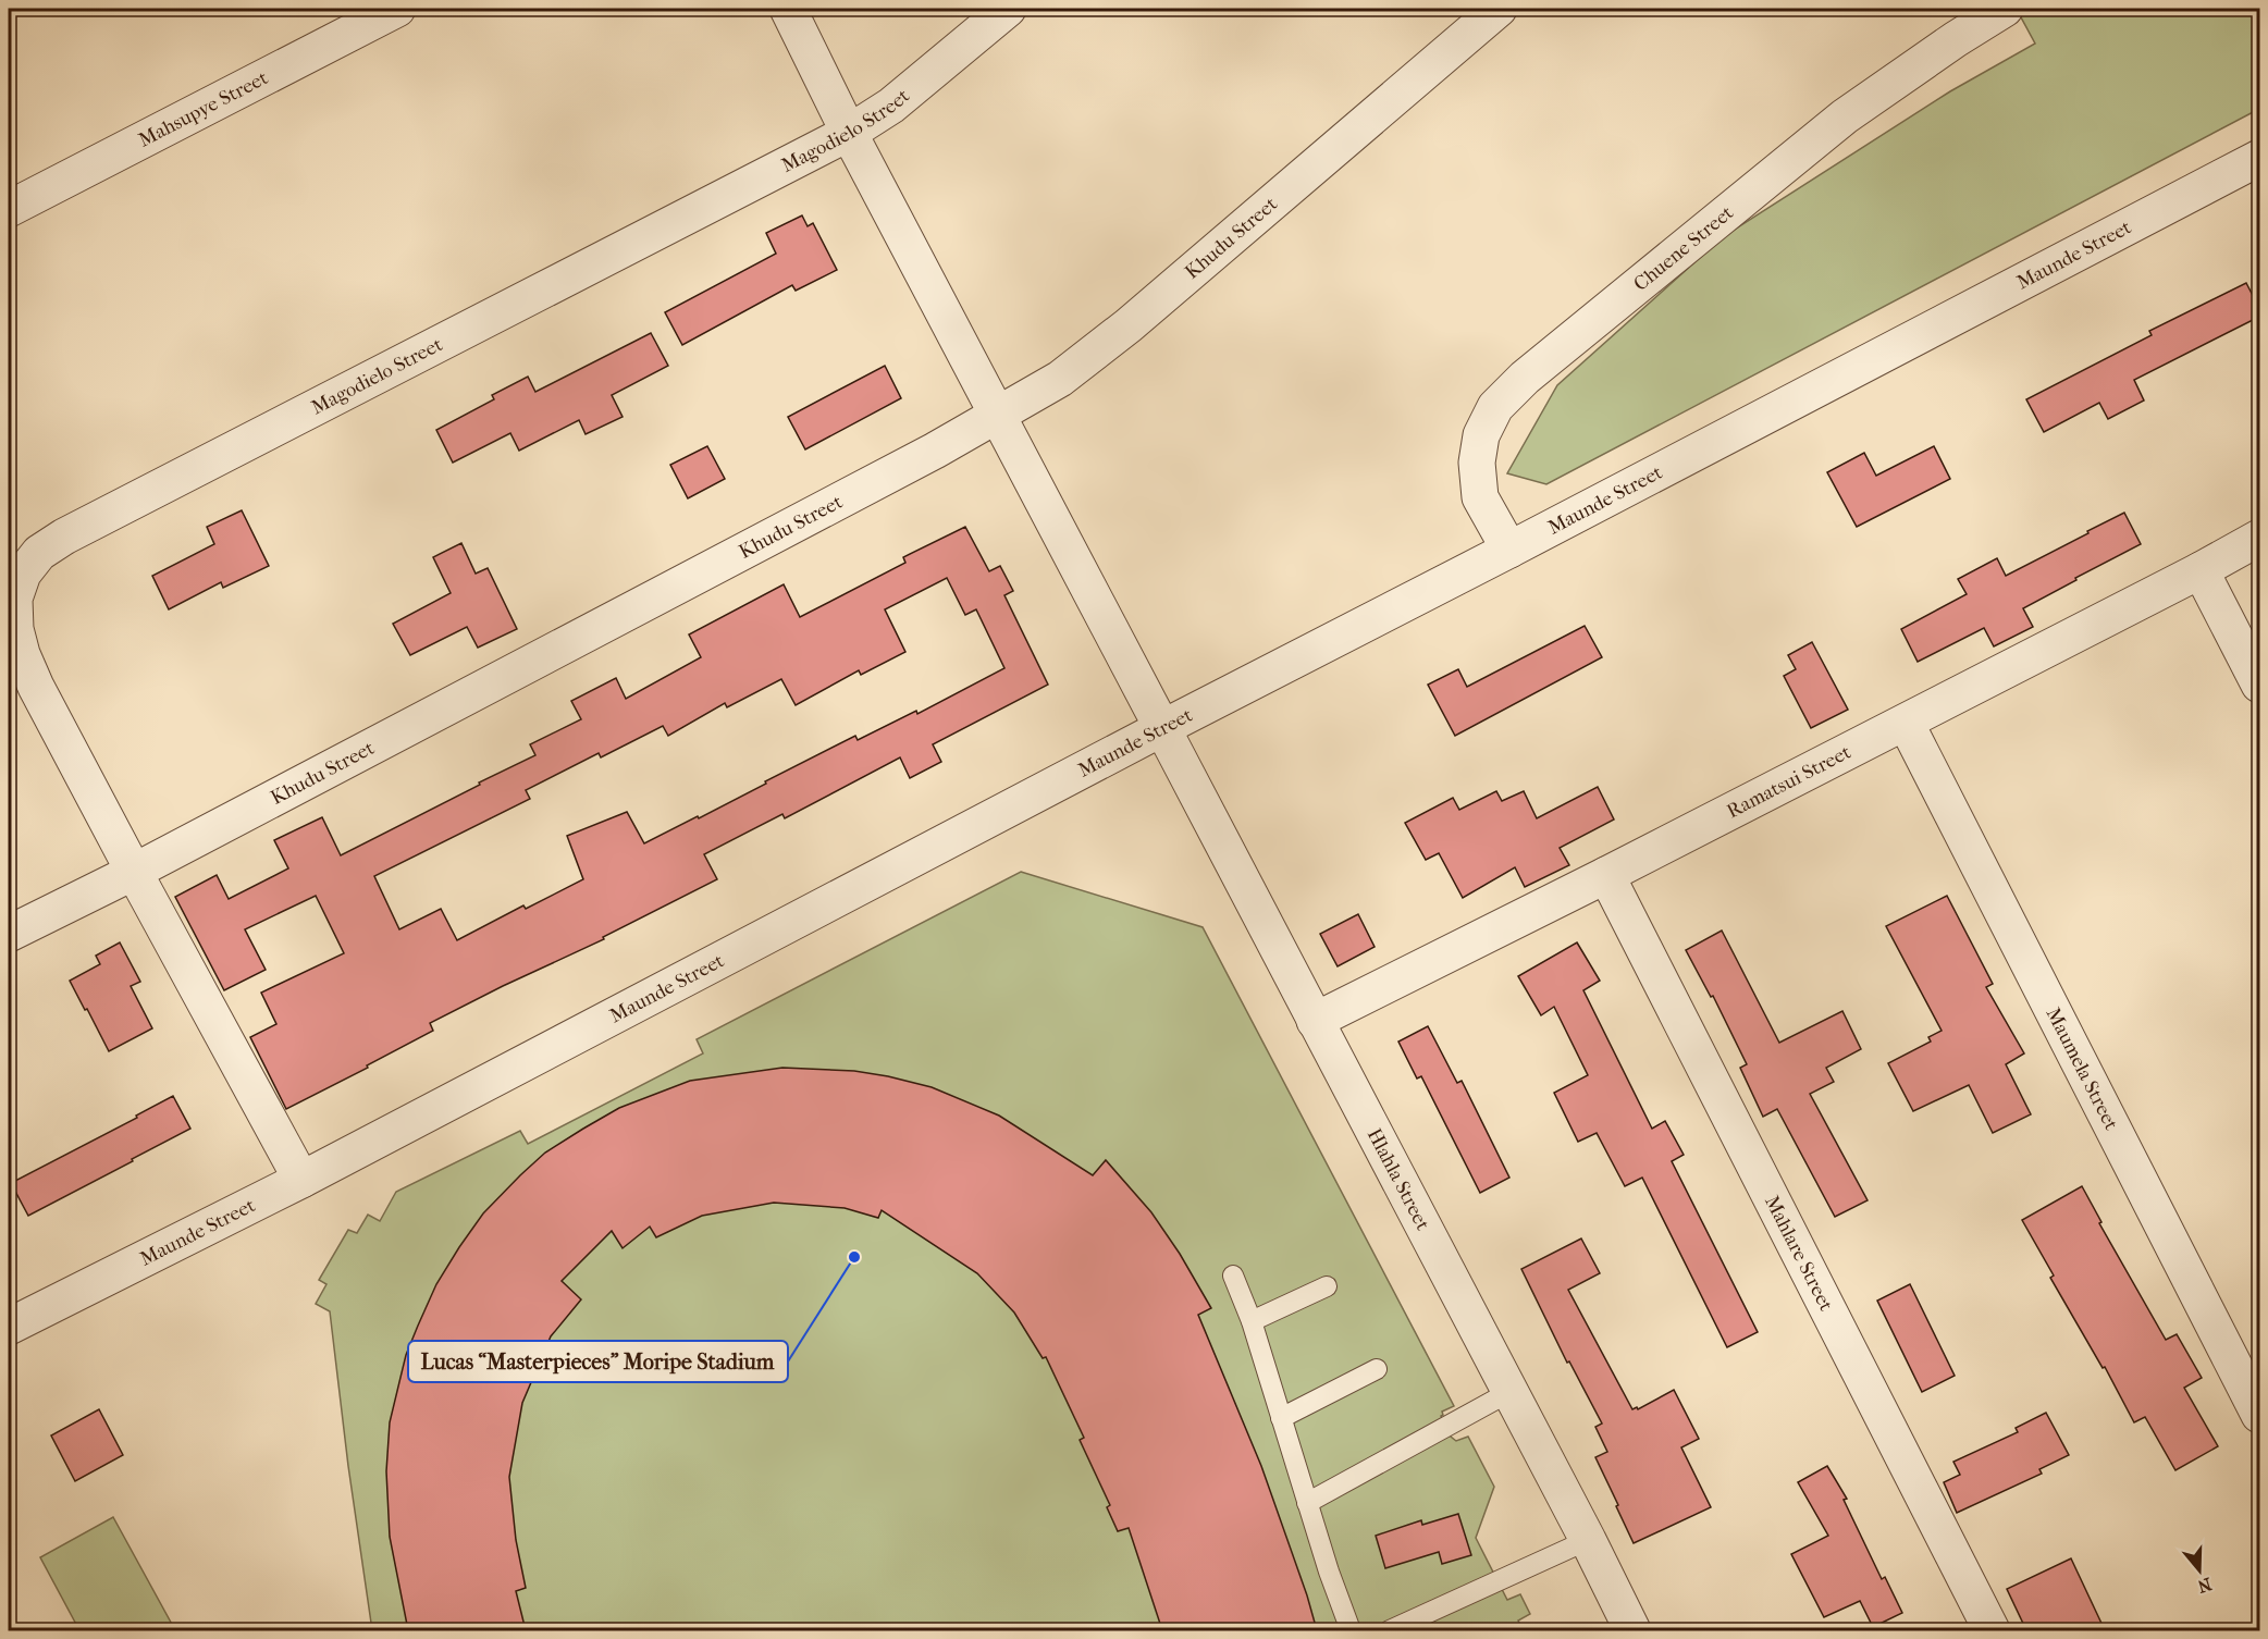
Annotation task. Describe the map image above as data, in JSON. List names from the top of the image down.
{
  "streets": {
    "street": [
      "Mahsupye Street",
      "Magodielo Street",
      "Khudu Street",
      "Chuene Street",
      "Maunde Street",
      "Ramatsui Street",
      "Maumela Street",
      "Hlahla Street",
      "Mahlare Street"
    ]
  },
  "crossings": [
    ["Magodielo Street", "Khudu Street"],
    ["Magodielo Street", "Maunde Street"],
    ["Magodielo Street", "Hlahla Street"],
    ["Khudu Street", "Hlahla Street"],
    ["Chuene Street", "Maunde Street"],
    ["Maunde Street", "Hlahla Street"],
    ["Ramatsui Street", "Maumela Street"],
    ["Ramatsui Street", "Hlahla Street"],
    ["Ramatsui Street", "Mahlare Street"]
  ],
  "places": ["Lucas “Masterpieces” Moripe Stadium"],
  "north": "bottom"
}
